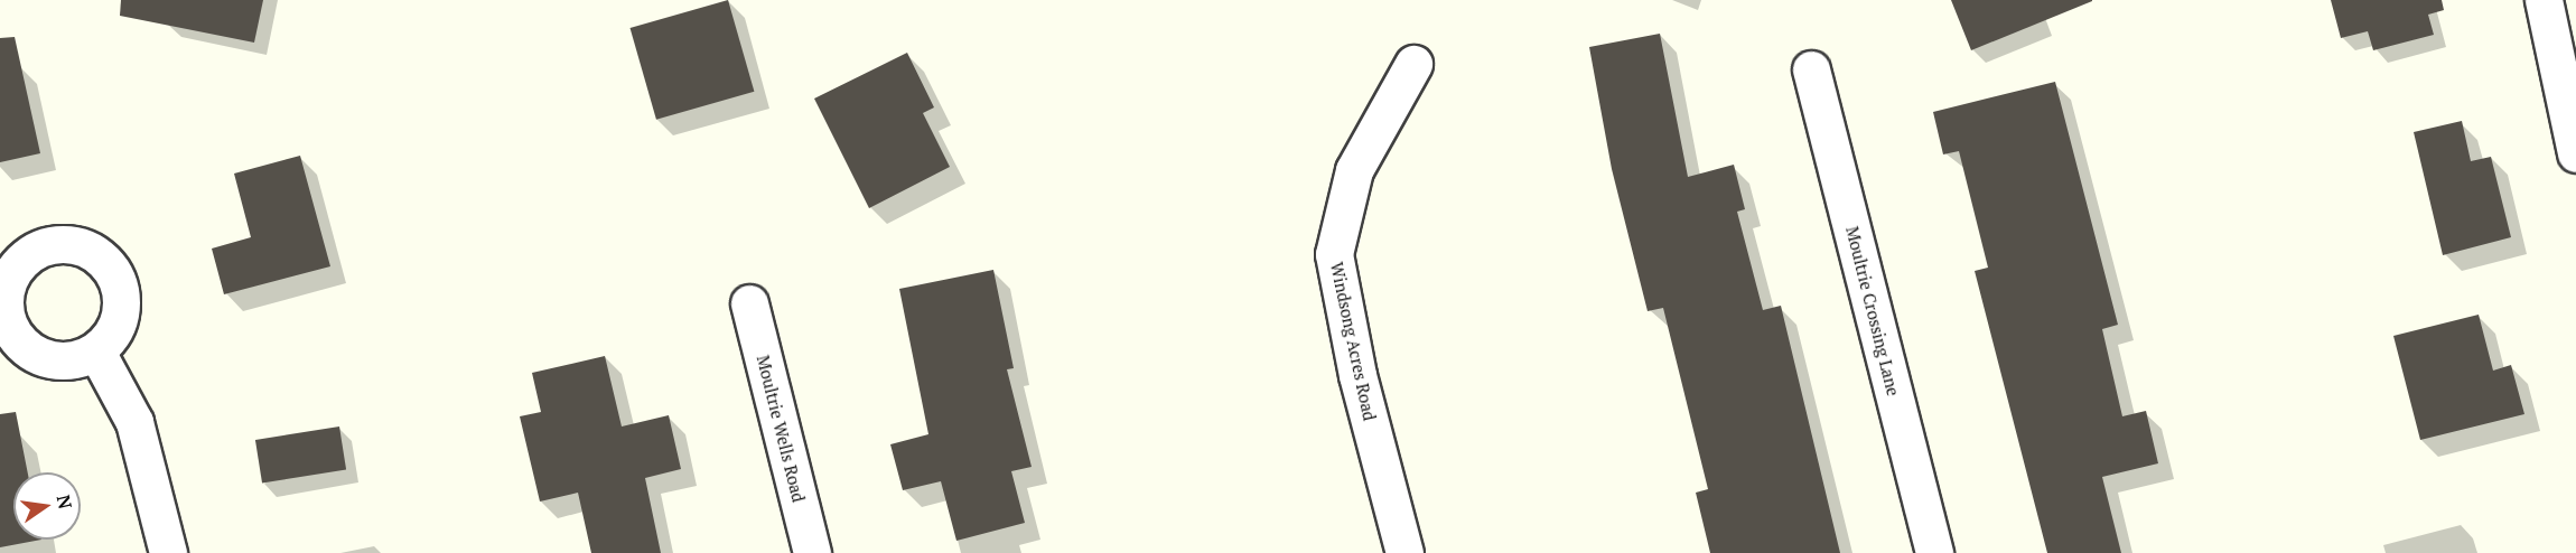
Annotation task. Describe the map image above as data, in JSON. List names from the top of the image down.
{
  "streets": {
    "street": ["Moultrie Crossing Lane", "Windsong Acres Road", "Moultrie Wells Road"]
  },
  "north": "right"
}
